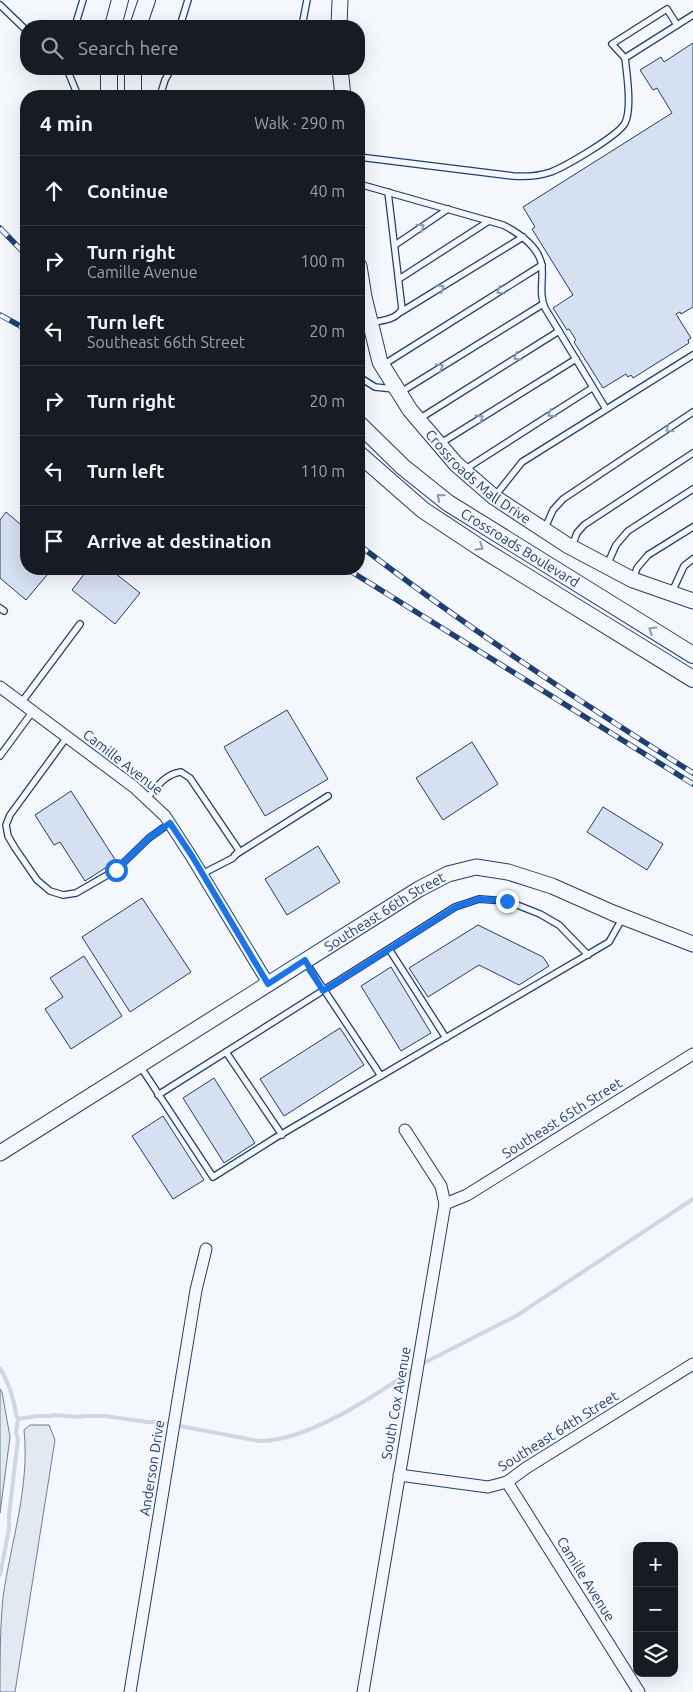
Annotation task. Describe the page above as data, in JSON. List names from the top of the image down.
{
  "streets": {
    "main road": ["Crossroads Boulevard"],
    "street": [
      "Crossroads Mall Drive",
      "Camille Avenue",
      "Southeast 66th Street",
      "Southeast 65th Street",
      "South Cox Avenue",
      "Southeast 64th Street",
      "Anderson Drive"
    ]
  },
  "crossings": [
    ["Camille Avenue", "Southeast 66th Street"],
    ["Camille Avenue", "Southeast 64th Street"],
    ["Southeast 65th Street", "South Cox Avenue"],
    ["South Cox Avenue", "Southeast 64th Street"]
  ],
  "page": {
    "search": "Search here",
    "heading": ["4 min", "Walk · 290 m"],
    "list": [
      ["Continue", "40 m"],
      ["Turn right", "Camille Avenue", "100 m"],
      ["Turn left", "Southeast 66th Street", "20 m"],
      ["Turn right", "20 m"],
      ["Turn left", "110 m"],
      "Arrive at destination"
    ],
    "map_buttons": ["+", "−"]
  }
}
